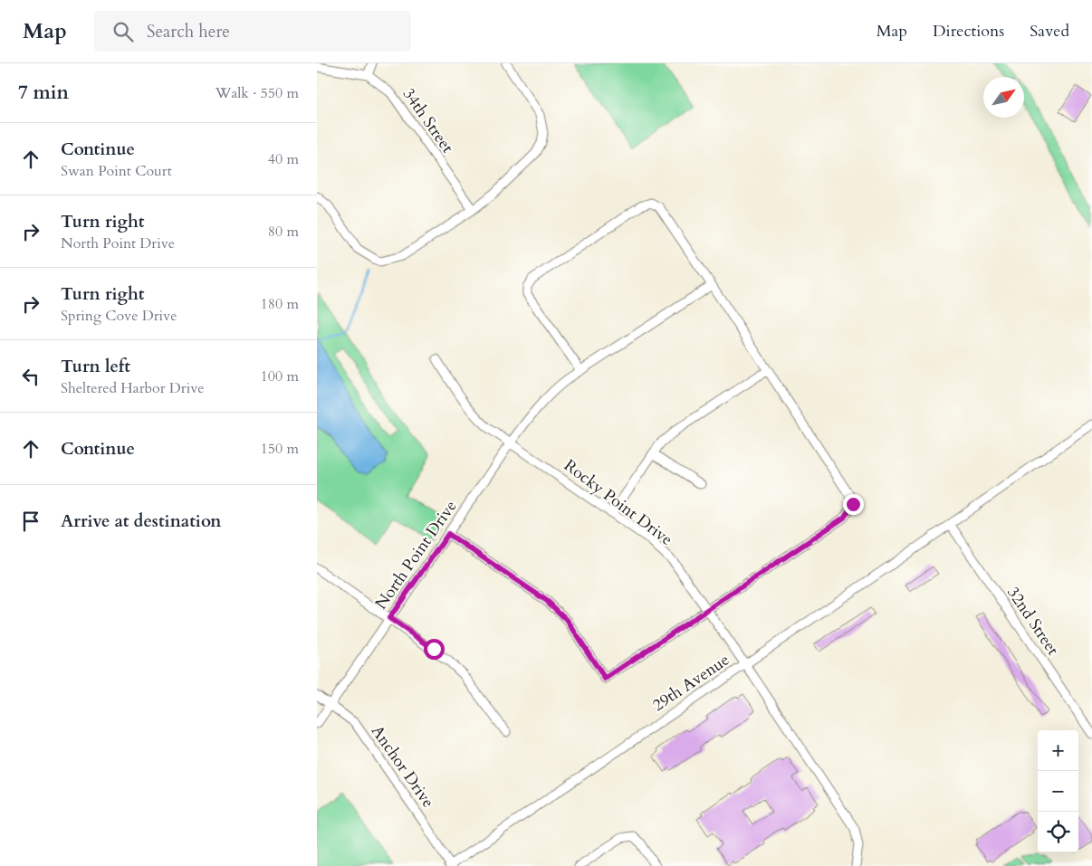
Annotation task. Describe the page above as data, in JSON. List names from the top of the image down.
{
  "streets": {
    "street": [
      "34th Street",
      "Rocky Point Drive",
      "North Point Drive",
      "32nd Street",
      "29th Avenue",
      "Anchor Drive"
    ]
  },
  "crossings": [
    ["Rocky Point Drive", "North Point Drive"],
    ["Rocky Point Drive", "29th Avenue"],
    ["North Point Drive", "Anchor Drive"],
    ["32nd Street", "29th Avenue"],
    ["29th Avenue", "Anchor Drive"]
  ],
  "north": "top right",
  "page": {
    "header": "Map",
    "search": "Search here",
    "nav": ["Map", "Directions", "Saved"],
    "heading": ["7 min", "Walk · 550 m"],
    "list": [
      ["Continue", "Swan Point Court", "40 m"],
      ["Turn right", "North Point Drive", "80 m"],
      ["Turn right", "Spring Cove Drive", "180 m"],
      ["Turn left", "Sheltered Harbor Drive", "100 m"],
      ["Continue", "150 m"],
      "Arrive at destination"
    ],
    "map_buttons": ["+", "−"]
  }
}
